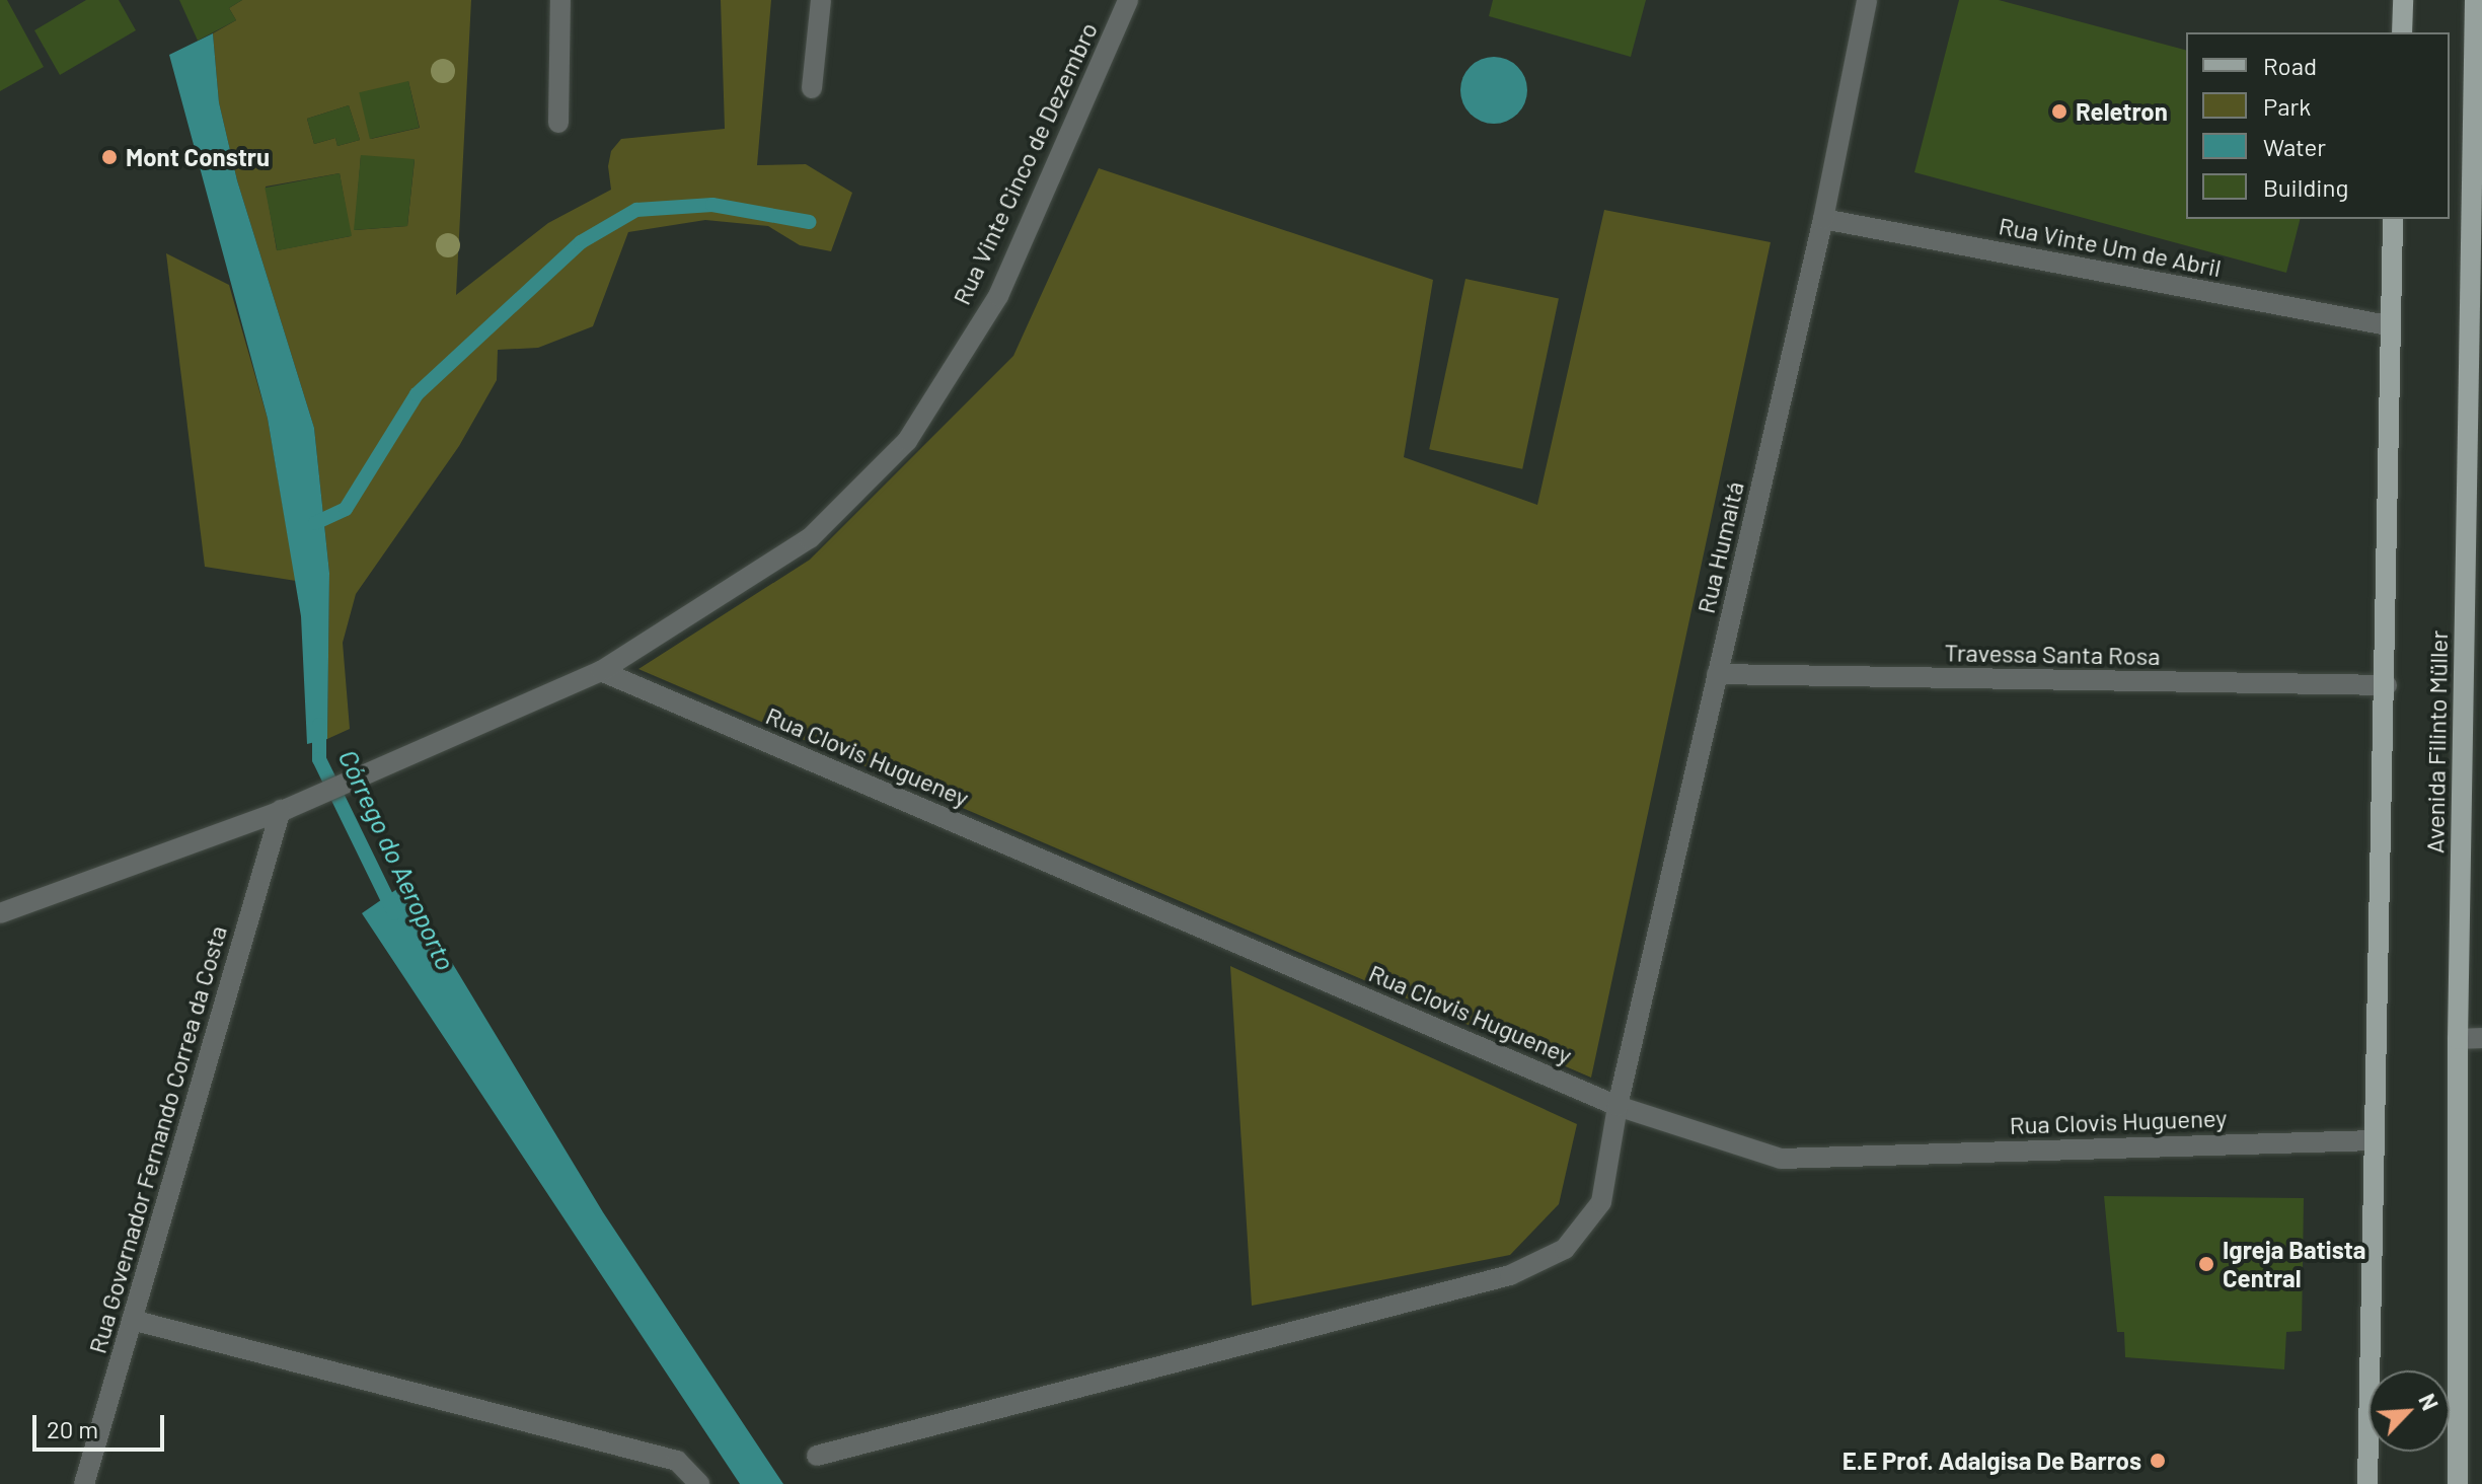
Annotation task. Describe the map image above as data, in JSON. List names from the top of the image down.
{
  "streets": {
    "main road": ["Avenida Filinto Müller"],
    "street": [
      "Rua Vinte Cinco de Dezembro",
      "Rua Vinte Um de Abril",
      "Rua Humaitá",
      "Travessa Santa Rosa",
      "Rua Clovis Hugueney",
      "Rua Governador Fernando Correa da Costa"
    ]
  },
  "crossings": [
    ["Rua Vinte Cinco de Dezembro", "Rua Clovis Hugueney"],
    ["Rua Vinte Cinco de Dezembro", "Rua Governador Fernando Correa da Costa"],
    ["Rua Vinte Um de Abril", "Rua Humaitá"],
    ["Rua Vinte Um de Abril", "Avenida Filinto Müller"],
    ["Rua Humaitá", "Travessa Santa Rosa"],
    ["Rua Humaitá", "Rua Clovis Hugueney"],
    ["Travessa Santa Rosa", "Avenida Filinto Müller"],
    ["Avenida Filinto Müller", "Rua Clovis Hugueney"]
  ],
  "water": ["Córrego do Aeroporto"],
  "places": [
    "Reletron",
    "Mont Constru",
    "Igreja Batista Central",
    "E.E Prof. Adalgisa De Barros"
  ],
  "legend": [
    "Road",
    "Park",
    "Water",
    "Building"
  ],
  "scale_bar": "20 m",
  "north": "top right"
}
